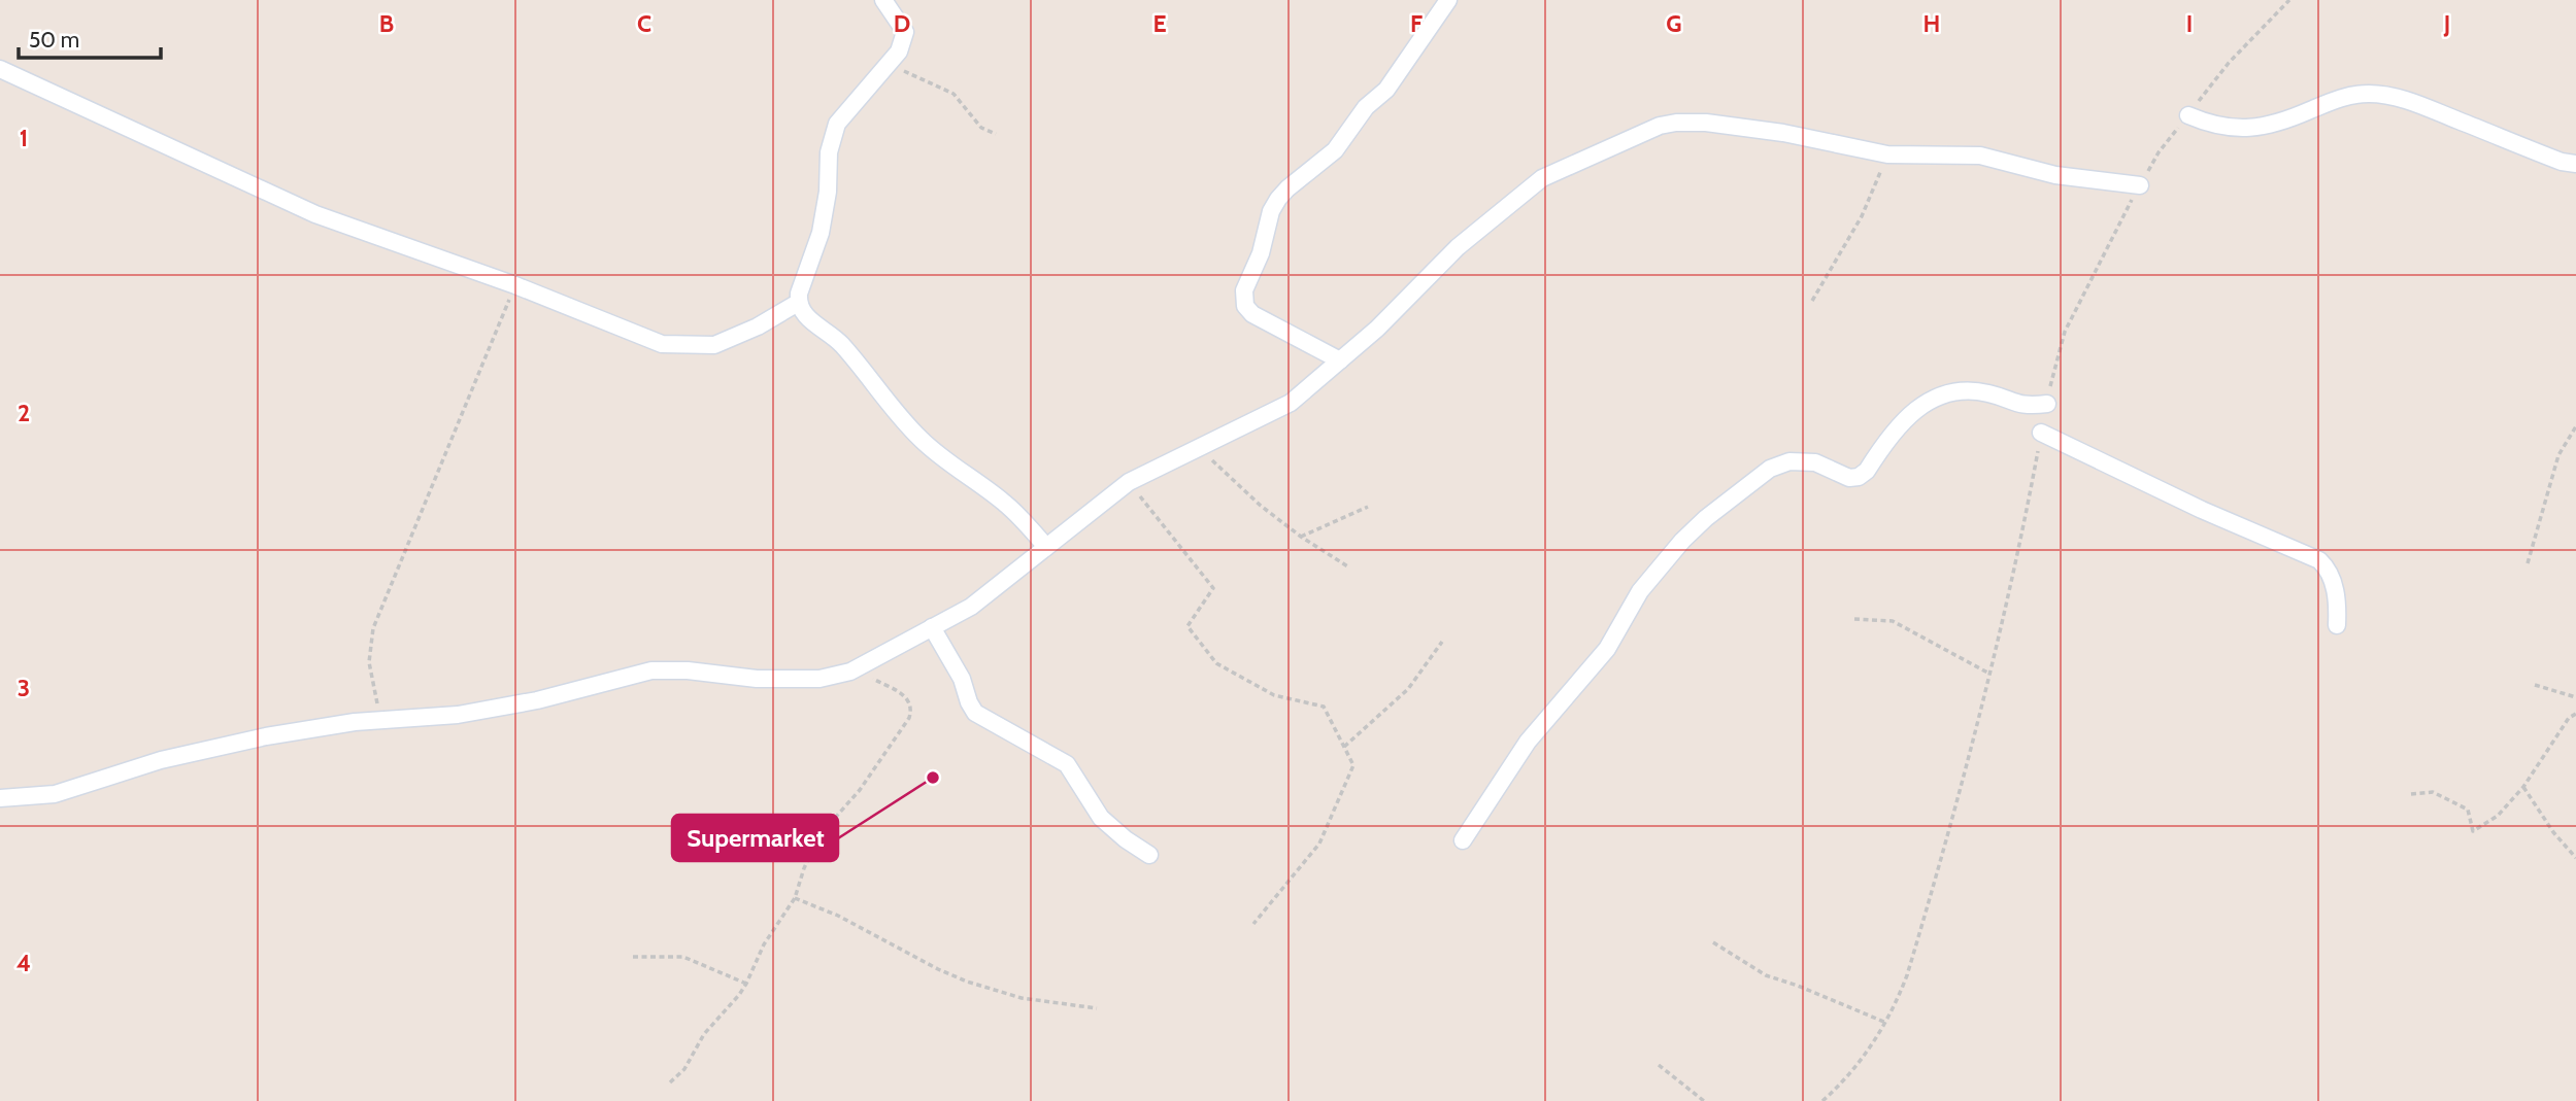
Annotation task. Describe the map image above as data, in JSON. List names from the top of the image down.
{
  "places": ["Supermarket"],
  "scale_bar": "50 m",
  "grid": {
    "columns": [
      "B",
      "C",
      "D",
      "E",
      "F",
      "G",
      "H",
      "I",
      "J"
    ],
    "rows": [
      "1",
      "2",
      "3",
      "4"
    ]
  }
}
